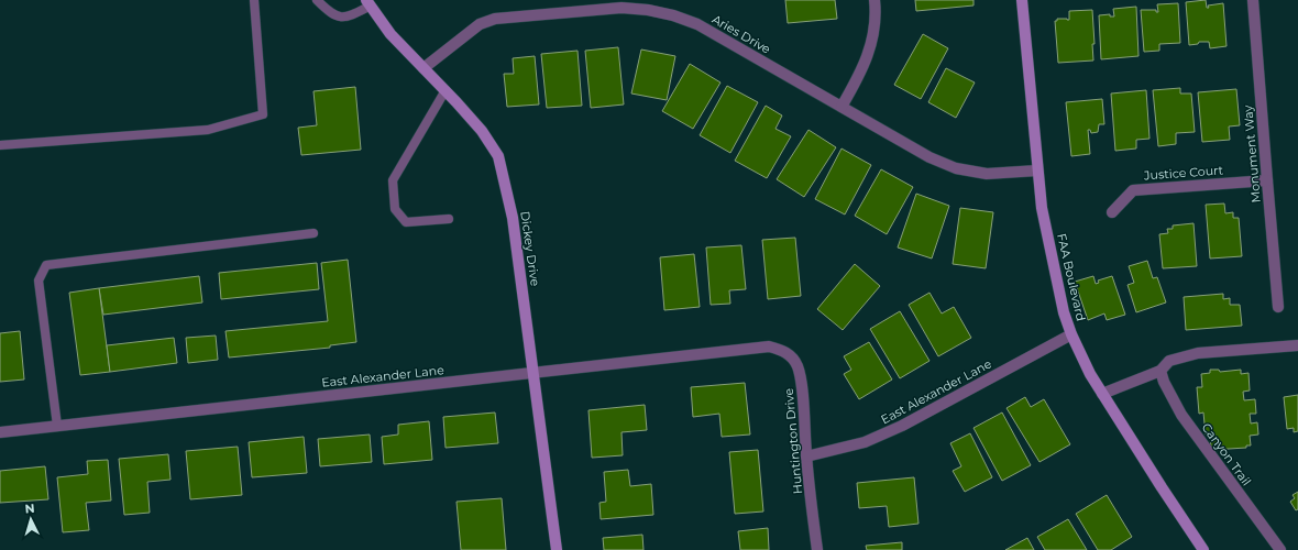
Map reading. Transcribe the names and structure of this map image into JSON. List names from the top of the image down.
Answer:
{
  "streets": {
    "street": [
      "Aries Drive",
      "Monument Way",
      "Justice Court",
      "Dickey Drive",
      "FAA Boulevard",
      "East Alexander Lane",
      "Huntington Drive",
      "Canyon Trail"
    ]
  },
  "crossings": [
    ["Aries Drive", "Dickey Drive"],
    ["Aries Drive", "FAA Boulevard"],
    ["Monument Way", "Justice Court"],
    ["Dickey Drive", "East Alexander Lane"],
    ["FAA Boulevard", "East Alexander Lane"],
    ["East Alexander Lane", "Huntington Drive"]
  ],
  "north": "top"
}
